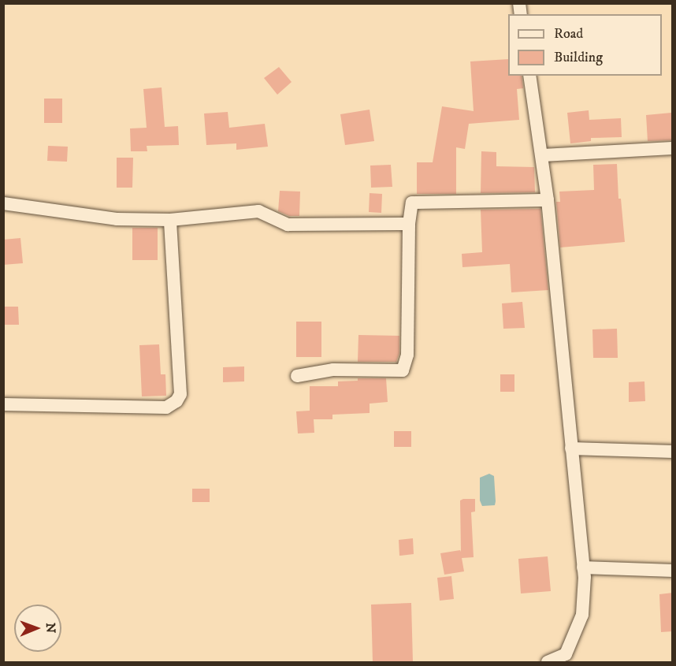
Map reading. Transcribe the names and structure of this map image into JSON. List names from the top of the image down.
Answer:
{
  "legend": ["Road", "Building"],
  "north": "right"
}
